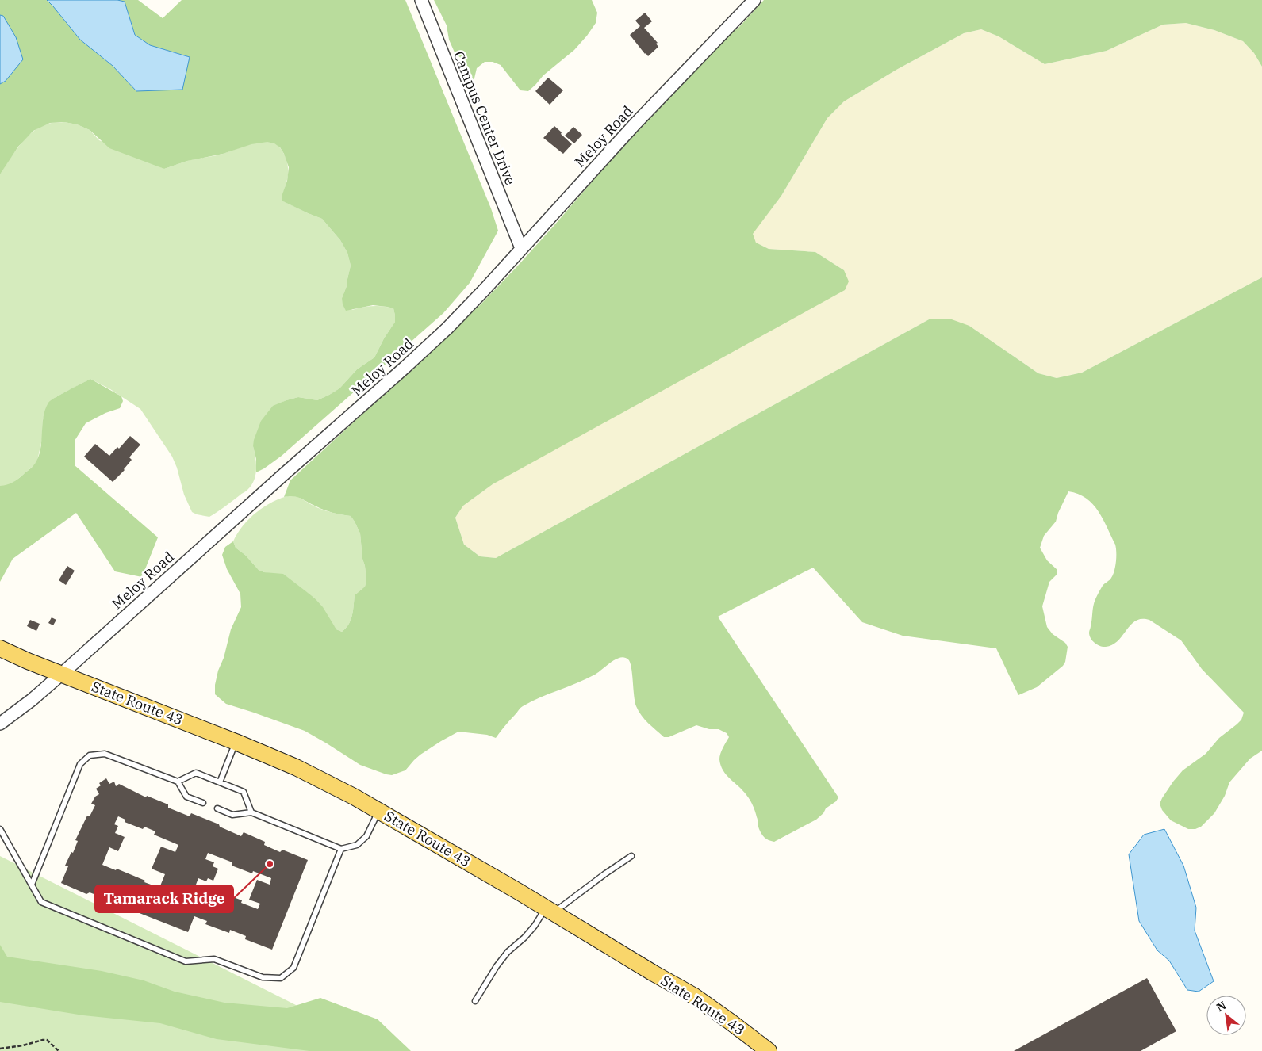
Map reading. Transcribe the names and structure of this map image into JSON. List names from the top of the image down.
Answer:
{
  "streets": {
    "main road": ["State Route 43"],
    "street": ["Campus Center Drive", "Meloy Road"]
  },
  "crossings": [
    ["Campus Center Drive", "Meloy Road"],
    ["Meloy Road", "State Route 43"]
  ],
  "places": ["Tamarack Ridge"],
  "north": "top left"
}
